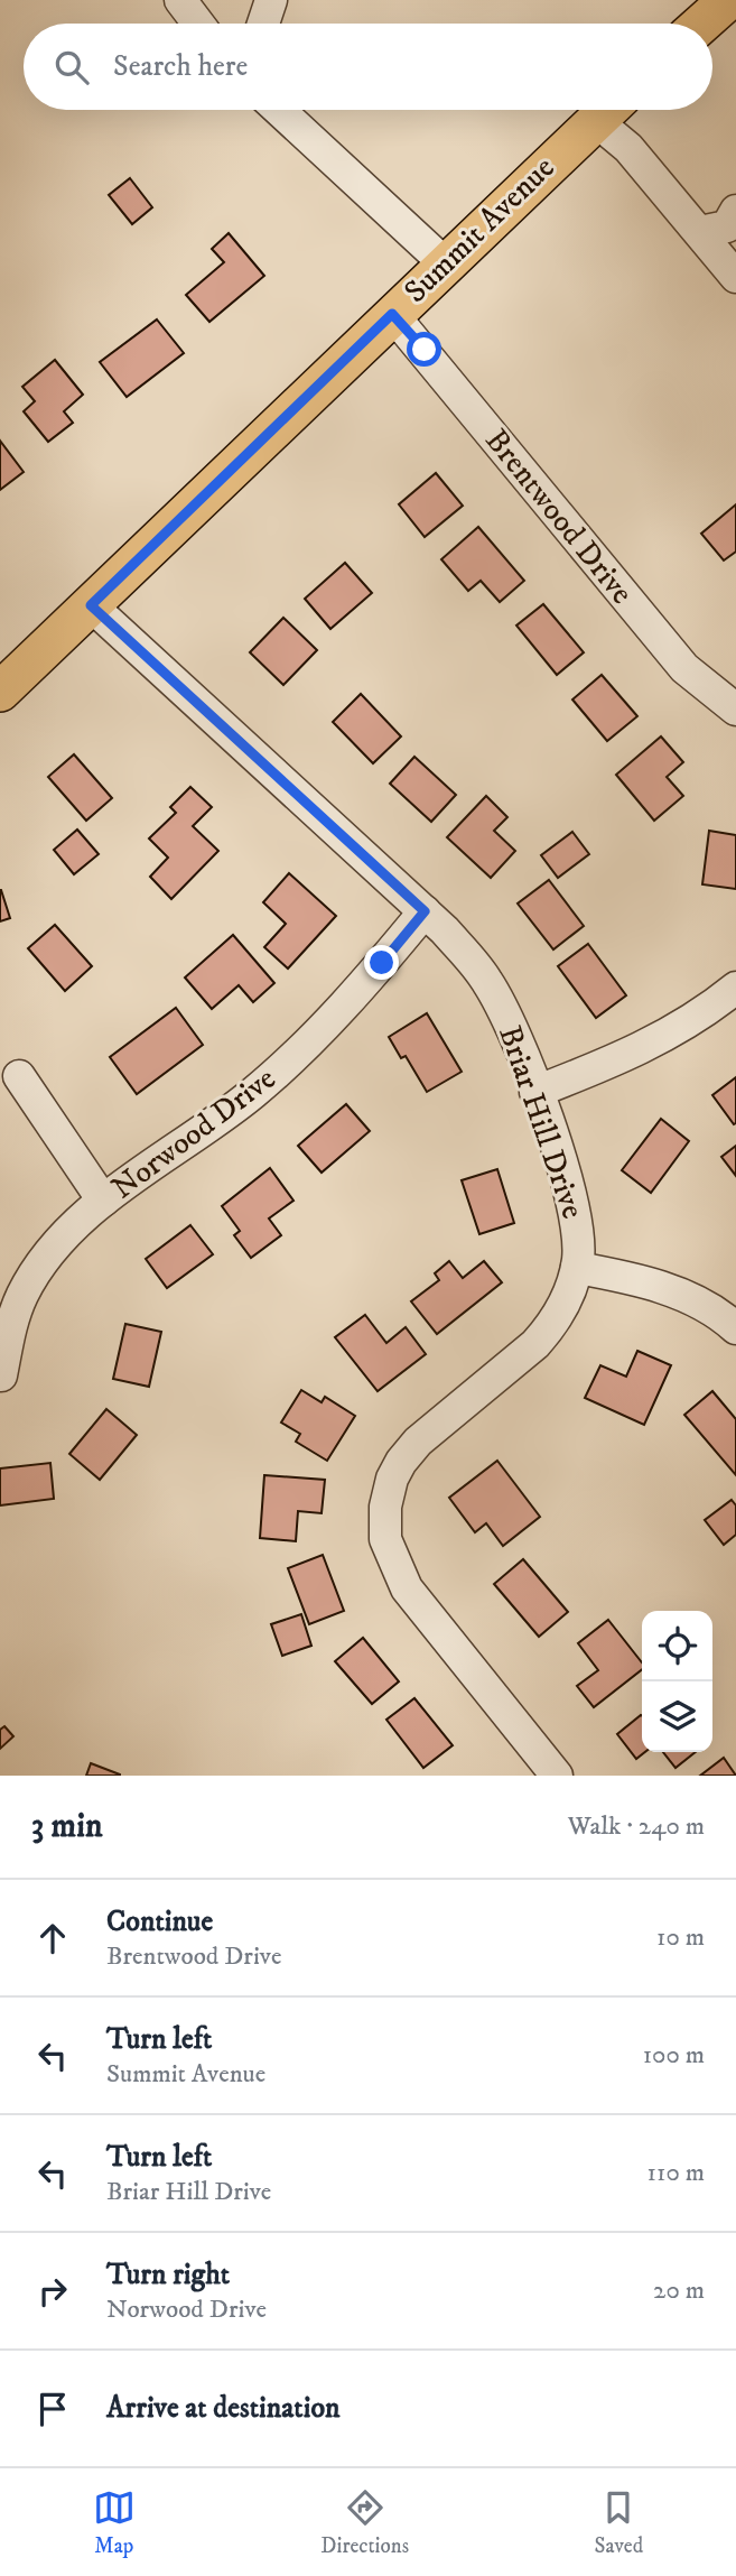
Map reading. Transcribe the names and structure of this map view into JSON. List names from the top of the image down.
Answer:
{
  "streets": {
    "main road": ["Summit Avenue"],
    "street": ["Brentwood Drive", "Briar Hill Drive", "Norwood Drive"]
  },
  "crossings": [
    ["Summit Avenue", "Brentwood Drive"],
    ["Summit Avenue", "Briar Hill Drive"],
    ["Briar Hill Drive", "Norwood Drive"]
  ],
  "page": {
    "search": "Search here",
    "heading": ["3 min", "Walk · 240 m"],
    "list": [
      ["Continue", "Brentwood Drive", "10 m"],
      ["Turn left", "Summit Avenue", "100 m"],
      ["Turn left", "Briar Hill Drive", "110 m"],
      ["Turn right", "Norwood Drive", "20 m"],
      "Arrive at destination"
    ],
    "nav": ["Map", "Directions", "Saved"]
  }
}
